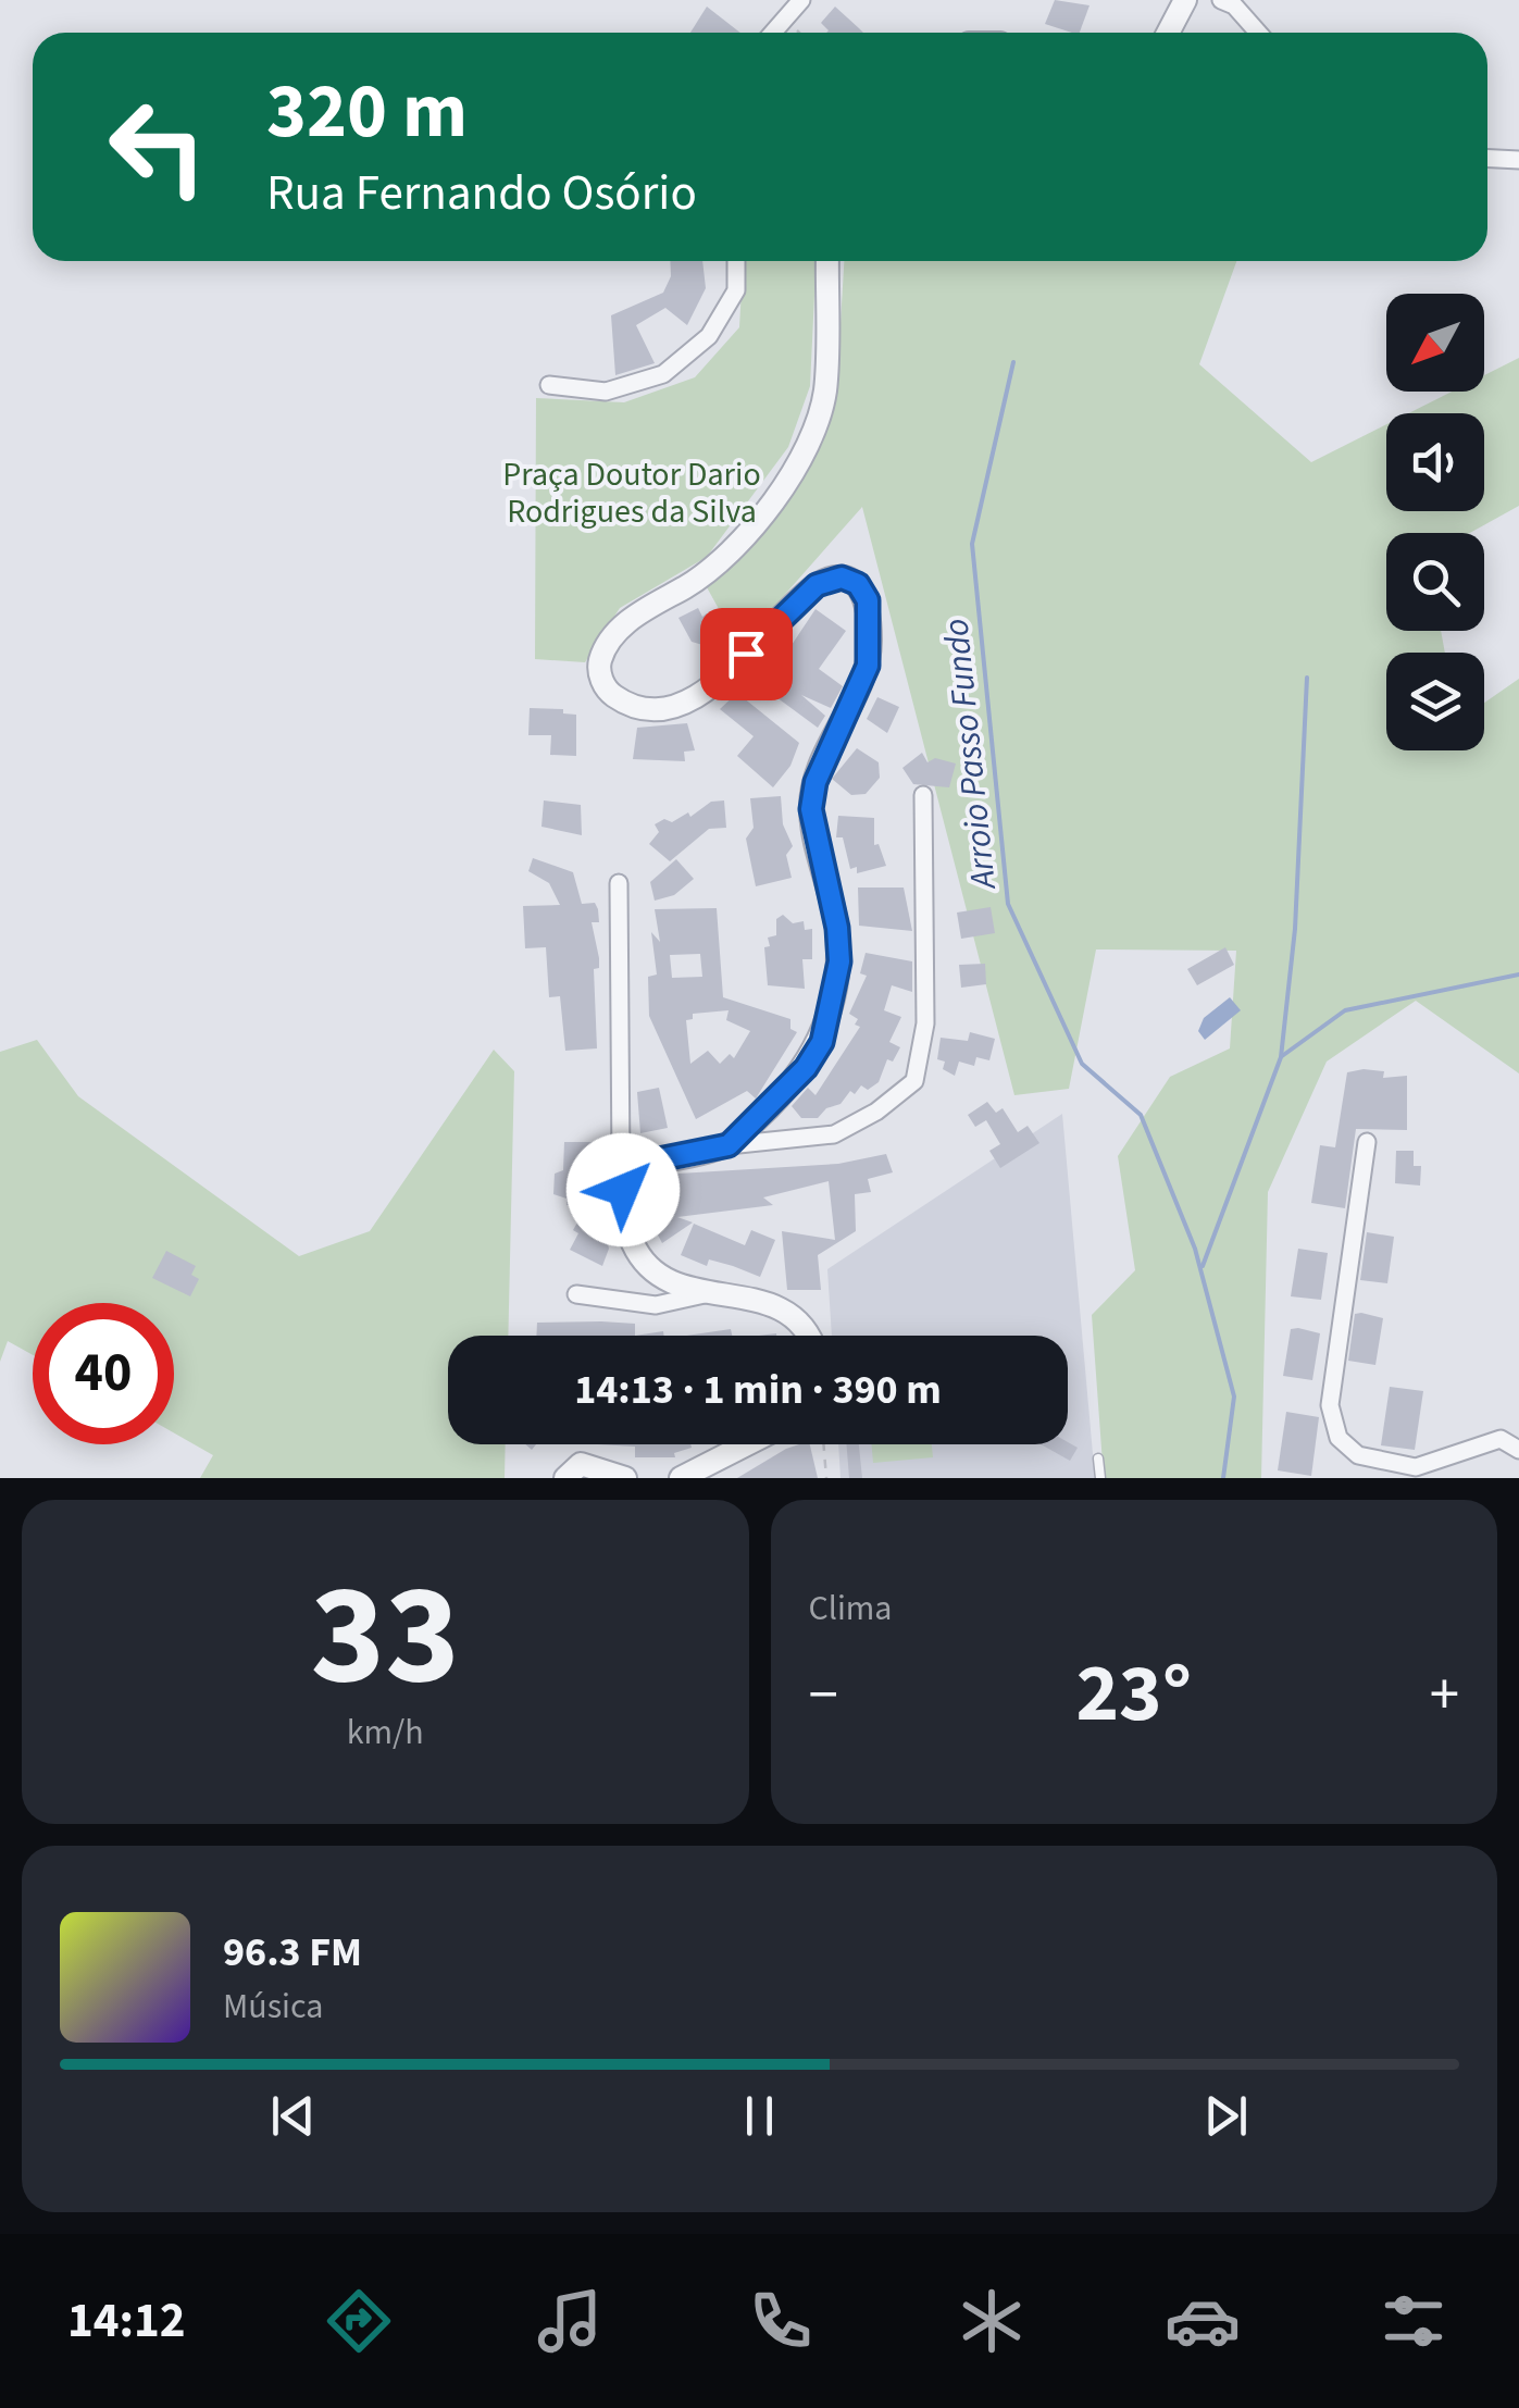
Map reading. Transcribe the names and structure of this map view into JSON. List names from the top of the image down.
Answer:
{
  "water": ["Arroio Passo Fundo"],
  "parks": ["Praça Doutor Dario Rodrigues da Silva"],
  "north": "bottom left",
  "page": {
    "turn": ["320 m", "Rua Fernando Osório"],
    "limit": "40",
    "trip": "14:13 · 1 min · 390 m",
    "tile": [
      ["33", "km/h"],
      "Clima"
    ],
    "heat": ["−", "23°", "+"],
    "song": ["96.3 FM", "Música"],
    "tabs": "14:12"
  }
}
